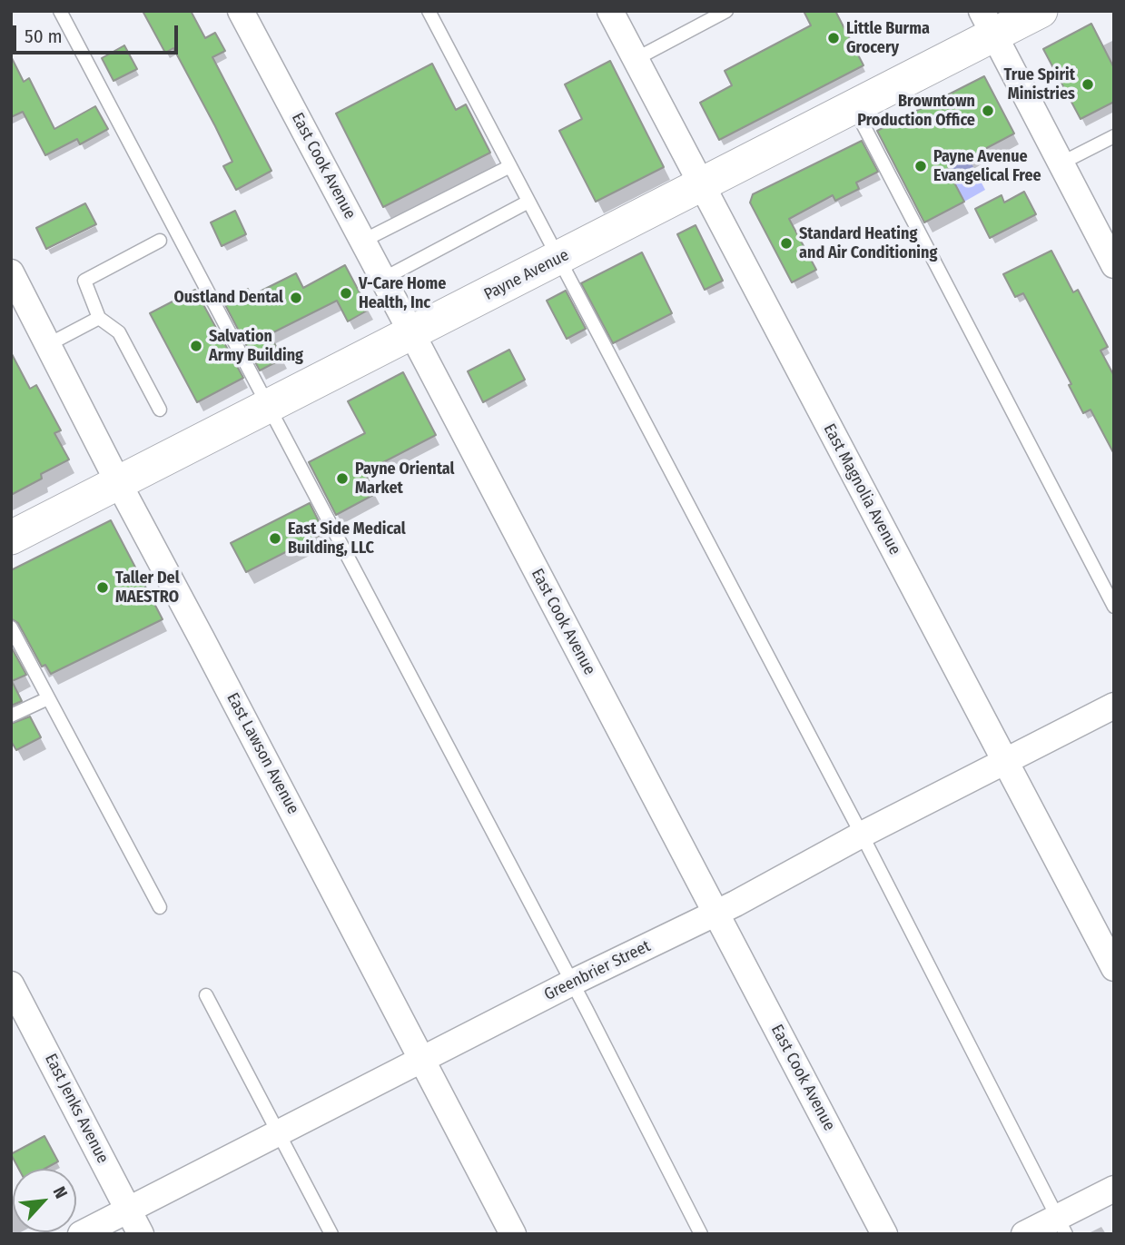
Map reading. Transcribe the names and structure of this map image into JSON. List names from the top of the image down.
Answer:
{
  "streets": {
    "street": [
      "East Cook Avenue",
      "Payne Avenue",
      "East Magnolia Avenue",
      "East Lawson Avenue",
      "Greenbrier Street",
      "East Jenks Avenue"
    ]
  },
  "crossings": [
    ["East Cook Avenue", "Payne Avenue"],
    ["East Cook Avenue", "Greenbrier Street"],
    ["Payne Avenue", "East Magnolia Avenue"],
    ["Payne Avenue", "East Lawson Avenue"],
    ["East Magnolia Avenue", "Greenbrier Street"],
    ["East Lawson Avenue", "Greenbrier Street"],
    ["Greenbrier Street", "East Jenks Avenue"]
  ],
  "places": [
    "Little Burma Grocery",
    "True Spirit Ministries",
    "Browntown Production Office",
    "Payne Avenue Evangelical Free",
    "Standard Heating and Air Conditioning",
    "V-Care Home Health, Inc",
    "Oustland Dental",
    "Salvation Army Building",
    "Payne Oriental Market",
    "East Side Medical Building, LLC",
    "Taller Del MAESTRO"
  ],
  "scale_bar": "50 m",
  "north": "top right"
}
